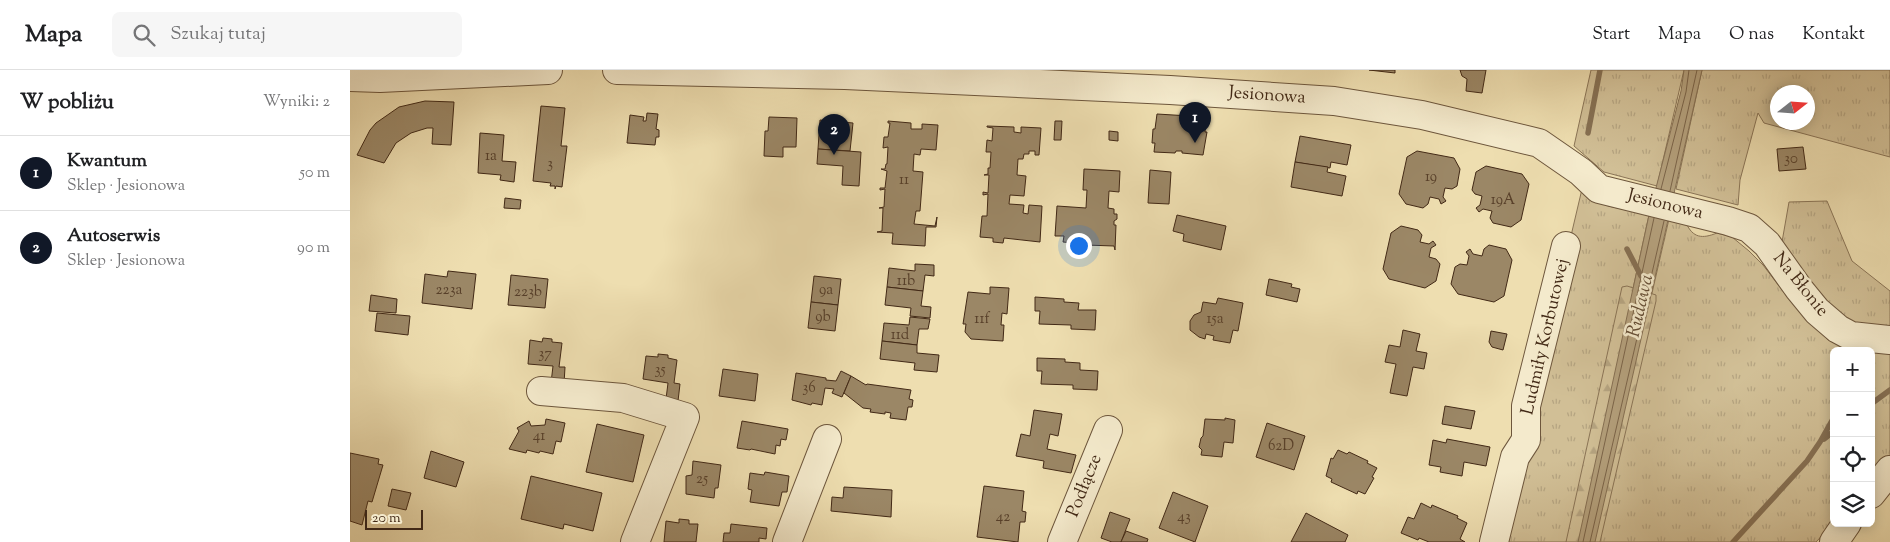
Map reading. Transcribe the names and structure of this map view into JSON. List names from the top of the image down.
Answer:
{
  "streets": {
    "street": [
      "Jesionowa",
      "Na Błonie",
      "Ludmiły Korbutowej",
      "Podłącze"
    ]
  },
  "crossings": [
    ["Jesionowa", "Na Błonie"]
  ],
  "water": ["Rudawa"],
  "house_numbers": [
    "1a",
    "30",
    "3",
    "19",
    "11",
    "19A",
    "11b",
    "223a",
    "9a",
    "223b",
    "9b",
    "11f",
    "15a",
    "11d",
    "37",
    "35",
    "36",
    "41",
    "62D",
    "25",
    "42",
    "43"
  ],
  "scale_bar": "20 m",
  "north": "right",
  "page": {
    "header": "Mapa",
    "search": "Szukaj tutaj",
    "nav": [
      "Start",
      "Mapa",
      "O nas",
      "Kontakt"
    ],
    "heading": ["W pobliżu", "Wyniki: 2"],
    "pins": ["1", "2"],
    "list": [
      {
        "mark": "1",
        "name": "Kwantum",
        "note": "Sklep · Jesionowa",
        "value": "50 m"
      },
      {
        "mark": "2",
        "name": "Autoserwis",
        "note": "Sklep · Jesionowa",
        "value": "90 m"
      }
    ],
    "map_buttons": ["+", "−"],
    "scale": "20 m"
  }
}
